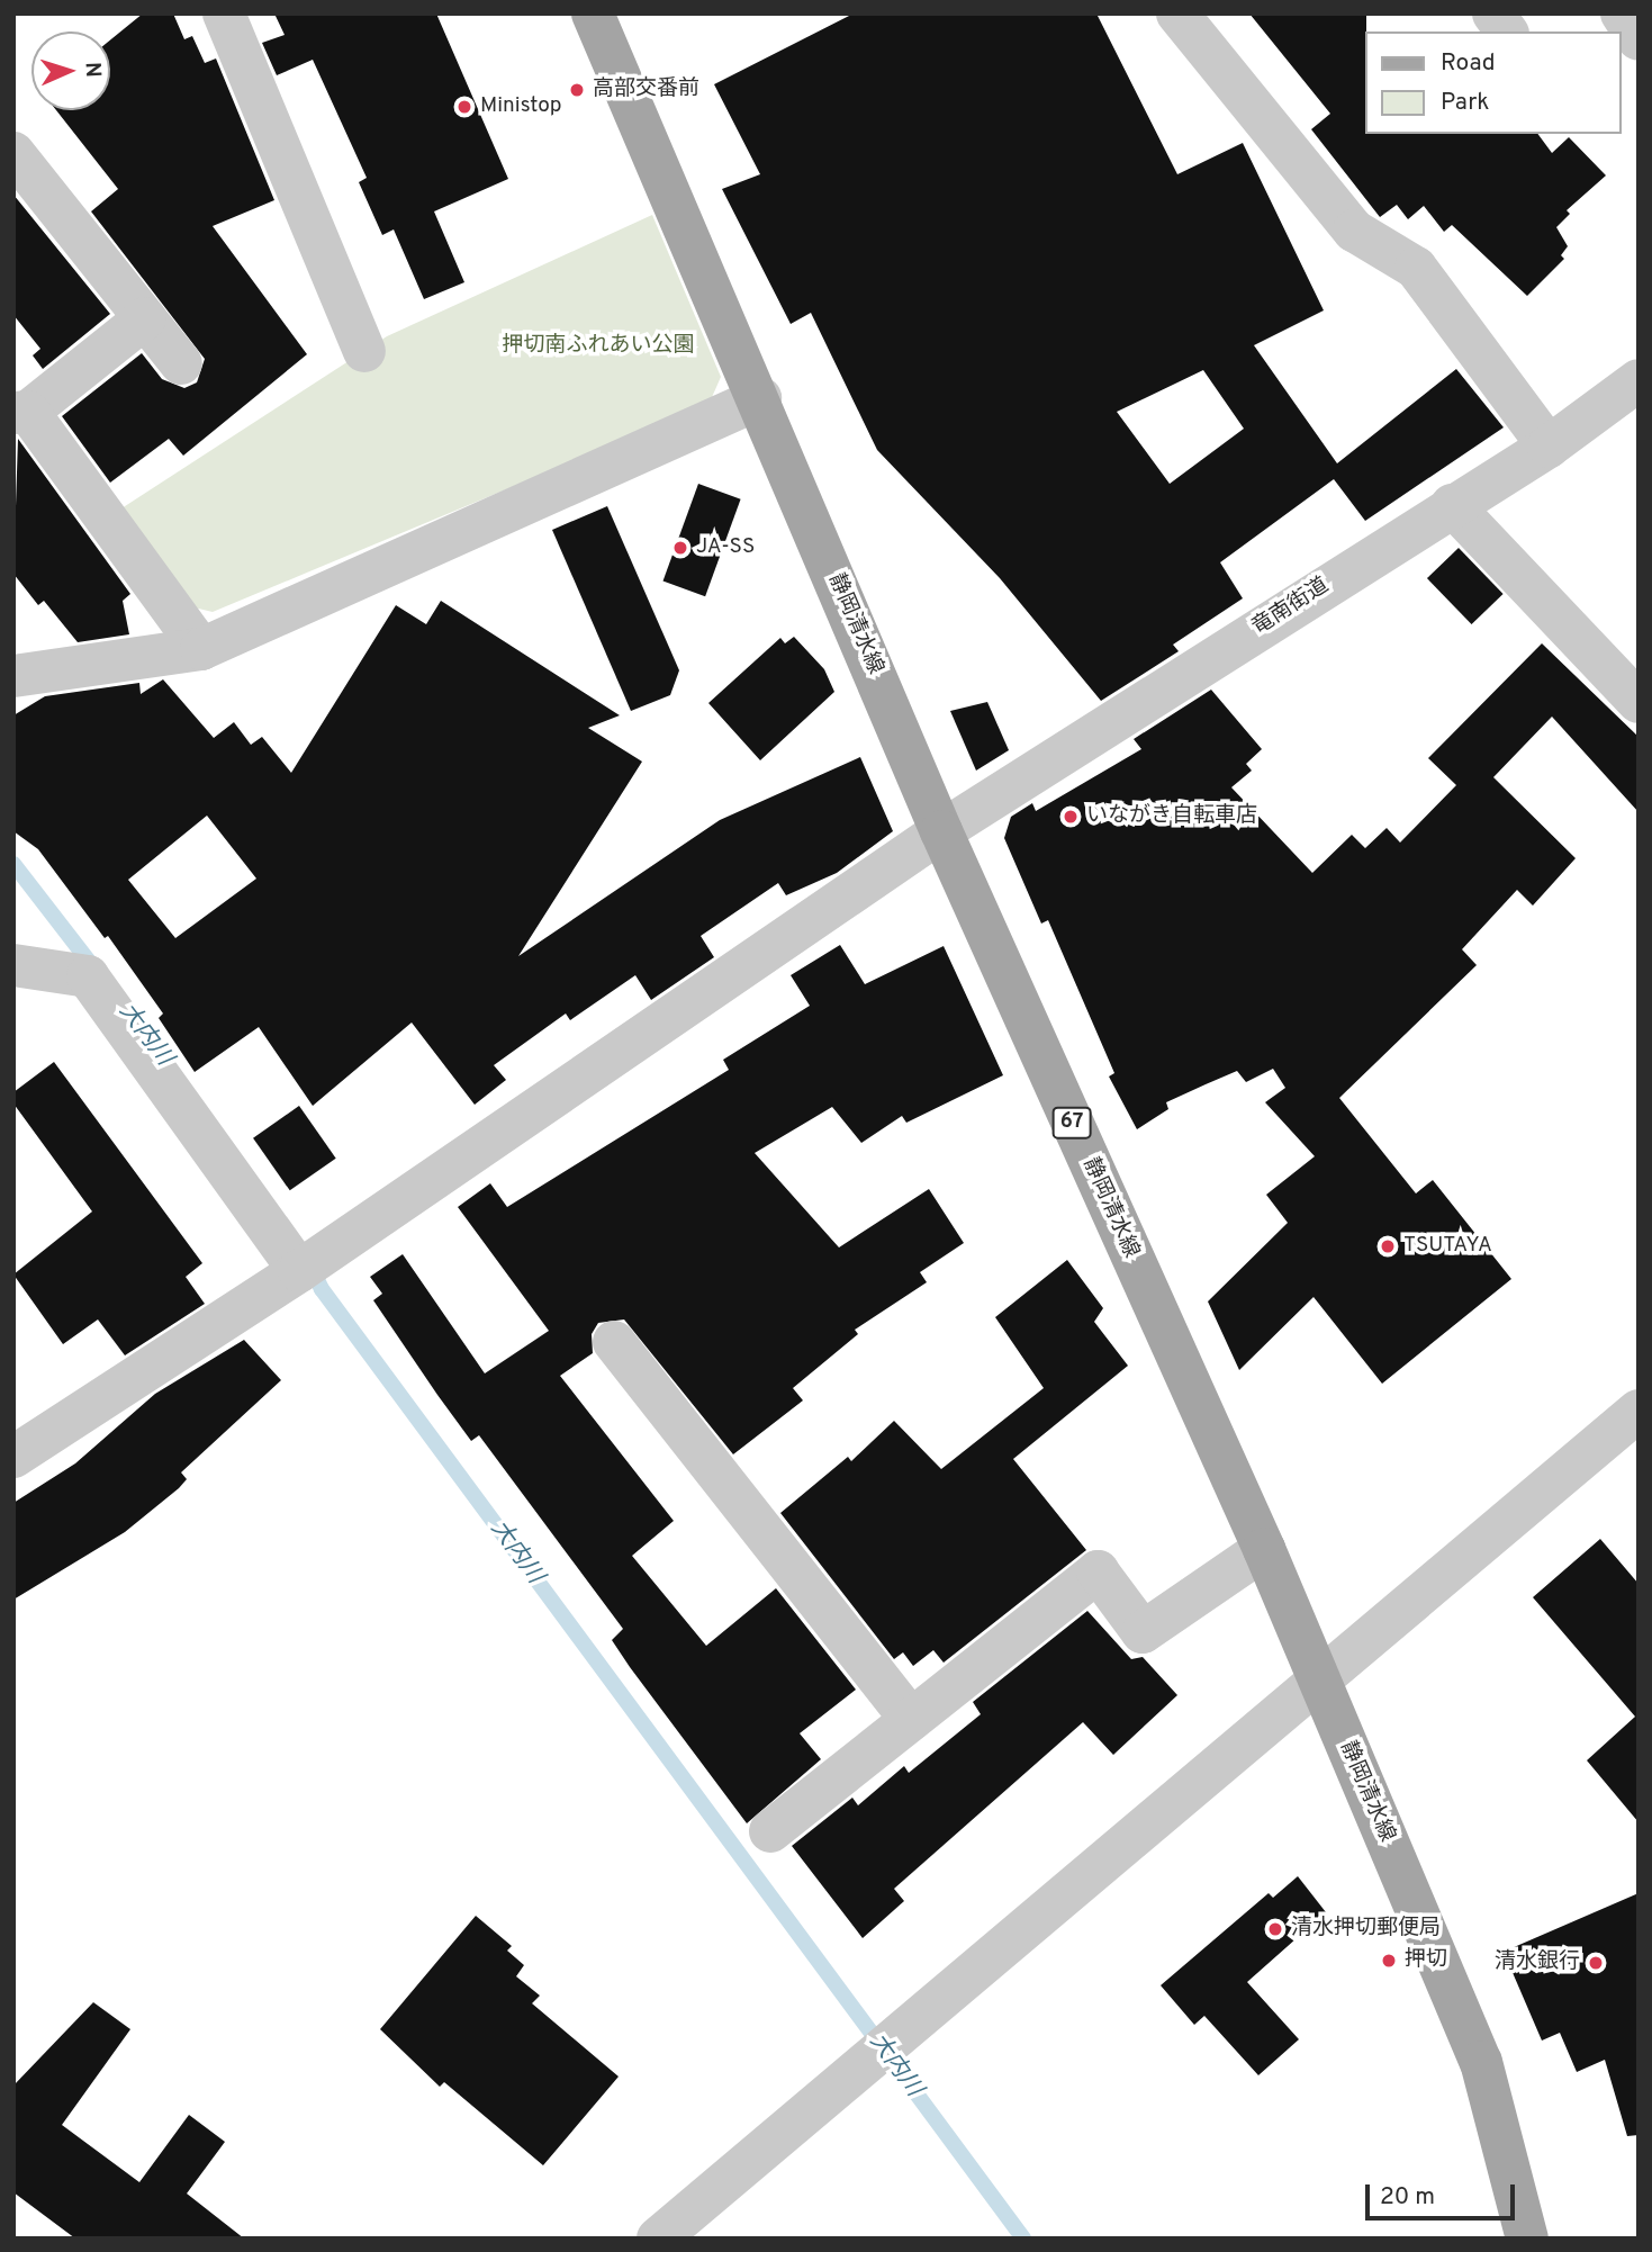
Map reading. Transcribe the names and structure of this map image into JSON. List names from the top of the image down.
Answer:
{
  "streets": {
    "main road": ["静岡清水線", "67"],
    "street": ["竜南街道"]
  },
  "crossings": [
    ["竜南街道", "静岡清水線"]
  ],
  "water": ["大内川"],
  "parks": ["押切南ふれあい公園"],
  "places": [
    "高部交番前",
    "Ministop",
    "JA-SS",
    "いながき自転車店",
    "TSUTAYA",
    "清水押切郵便局",
    "押切",
    "清水銀行"
  ],
  "legend": ["Road", "Park"],
  "scale_bar": "20 m",
  "north": "right"
}
